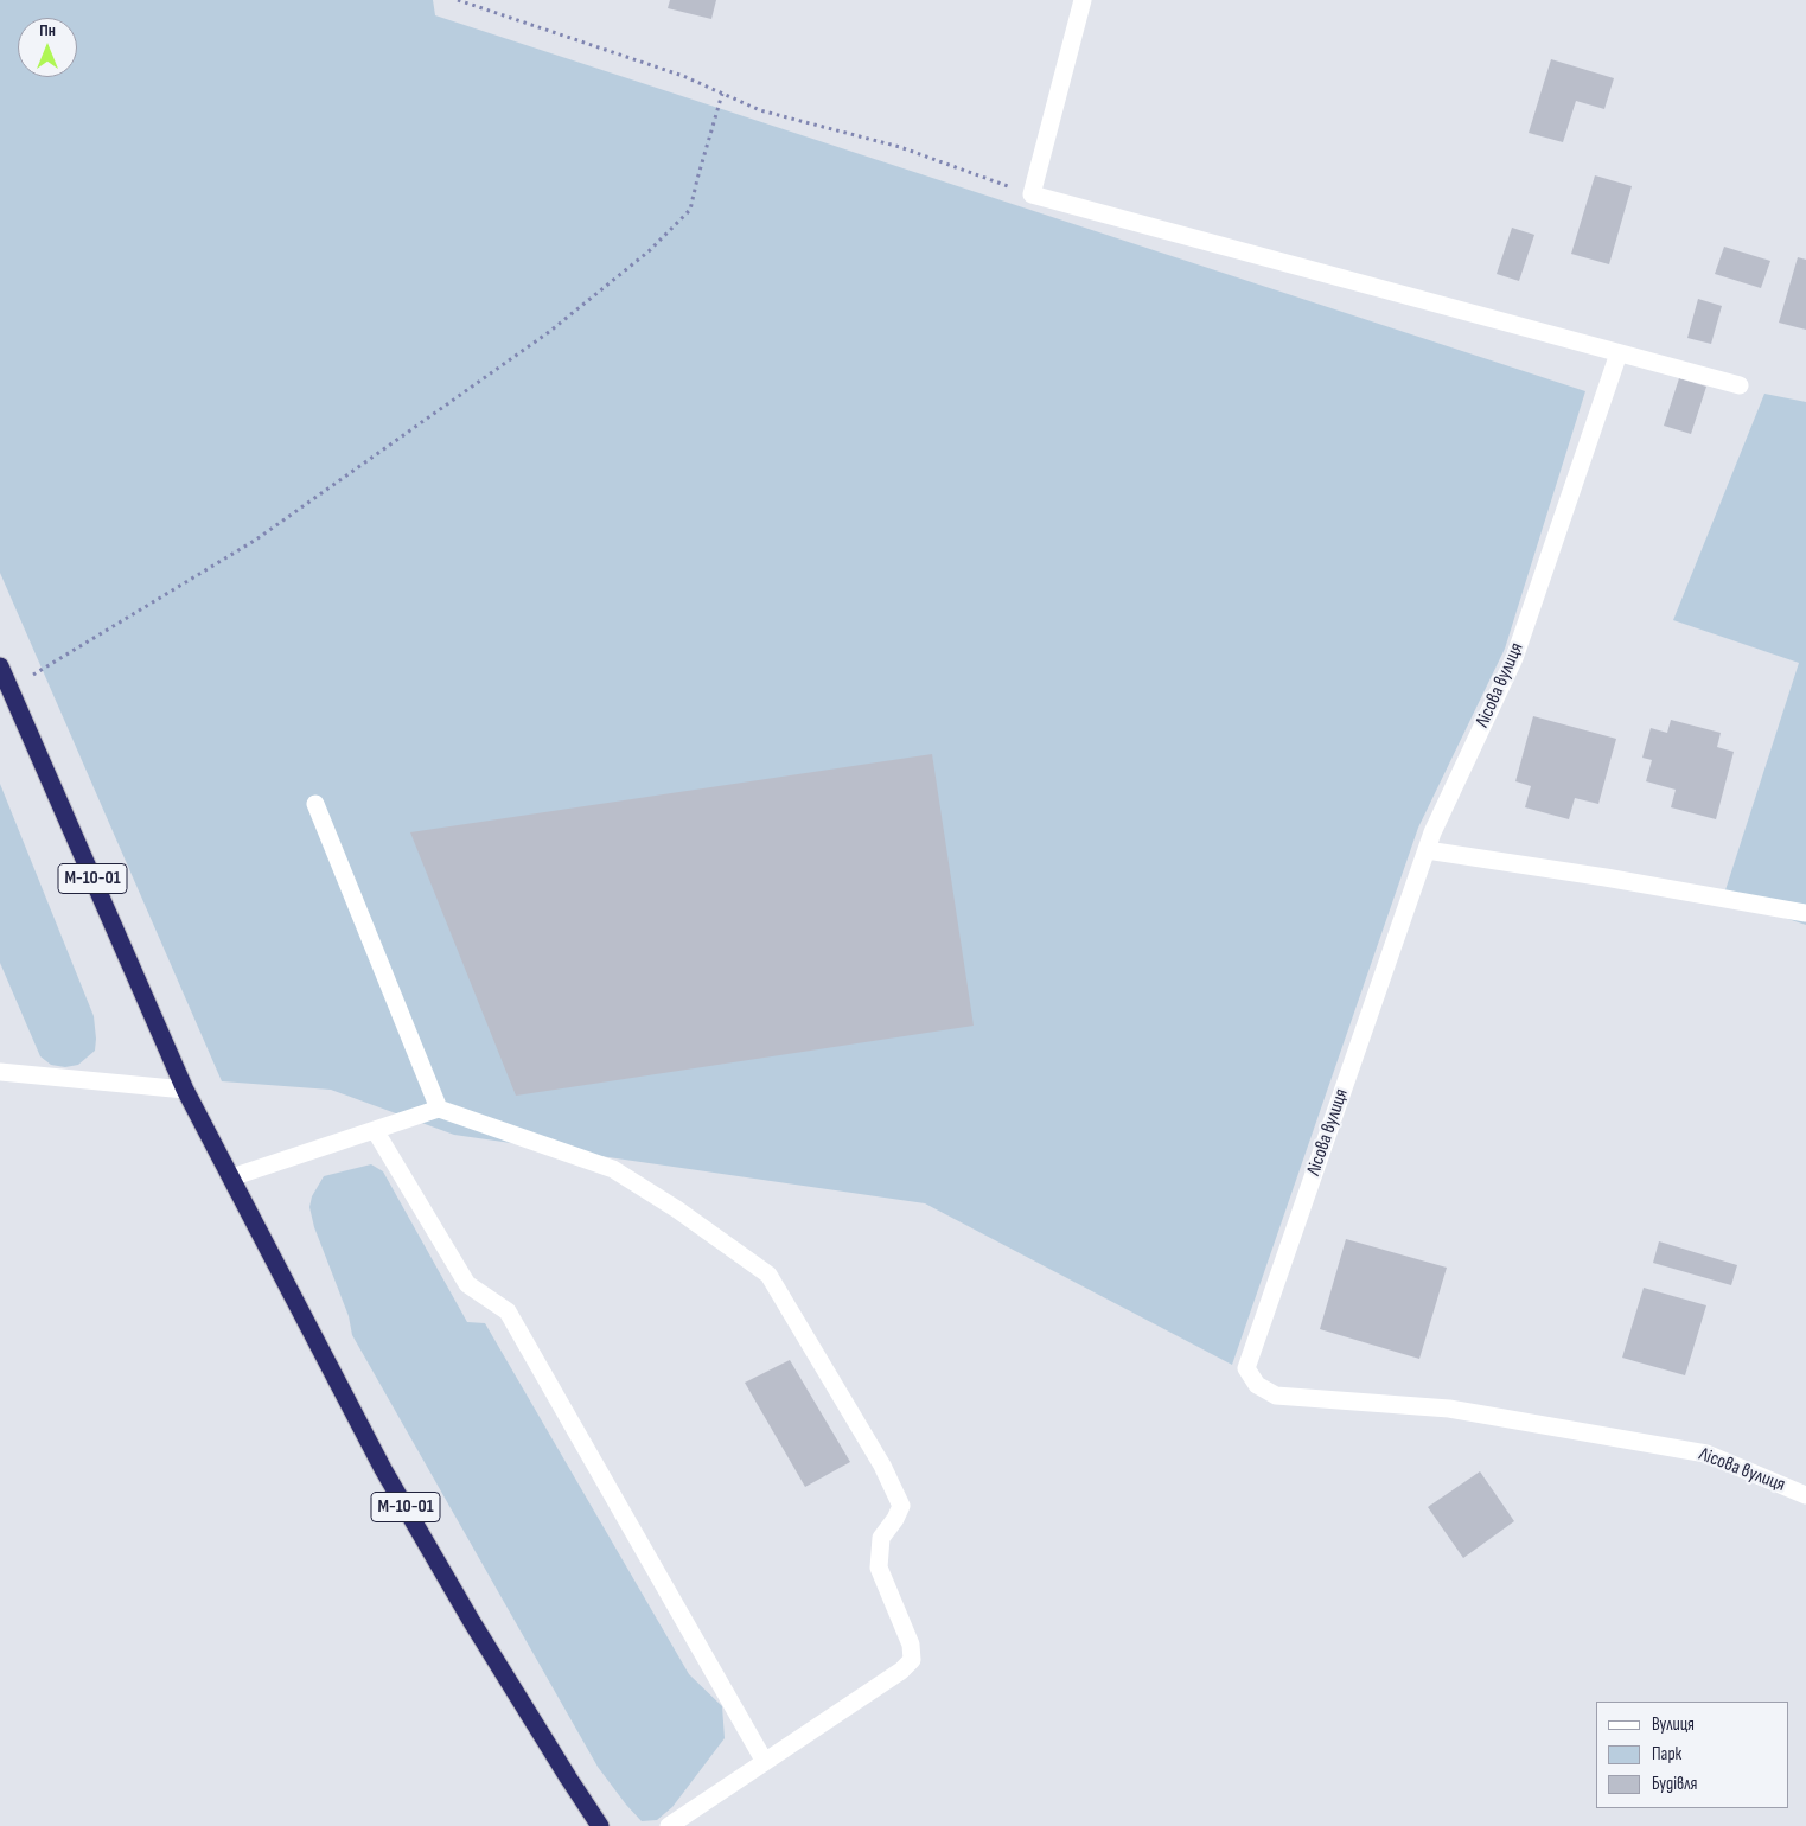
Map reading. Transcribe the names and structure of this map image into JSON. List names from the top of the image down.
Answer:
{
  "streets": {
    "highway": ["М-10-01"],
    "street": ["Лісова вулиця"]
  },
  "legend": ["Вулиця", "Парк", "Будівля"],
  "north": "top"
}
